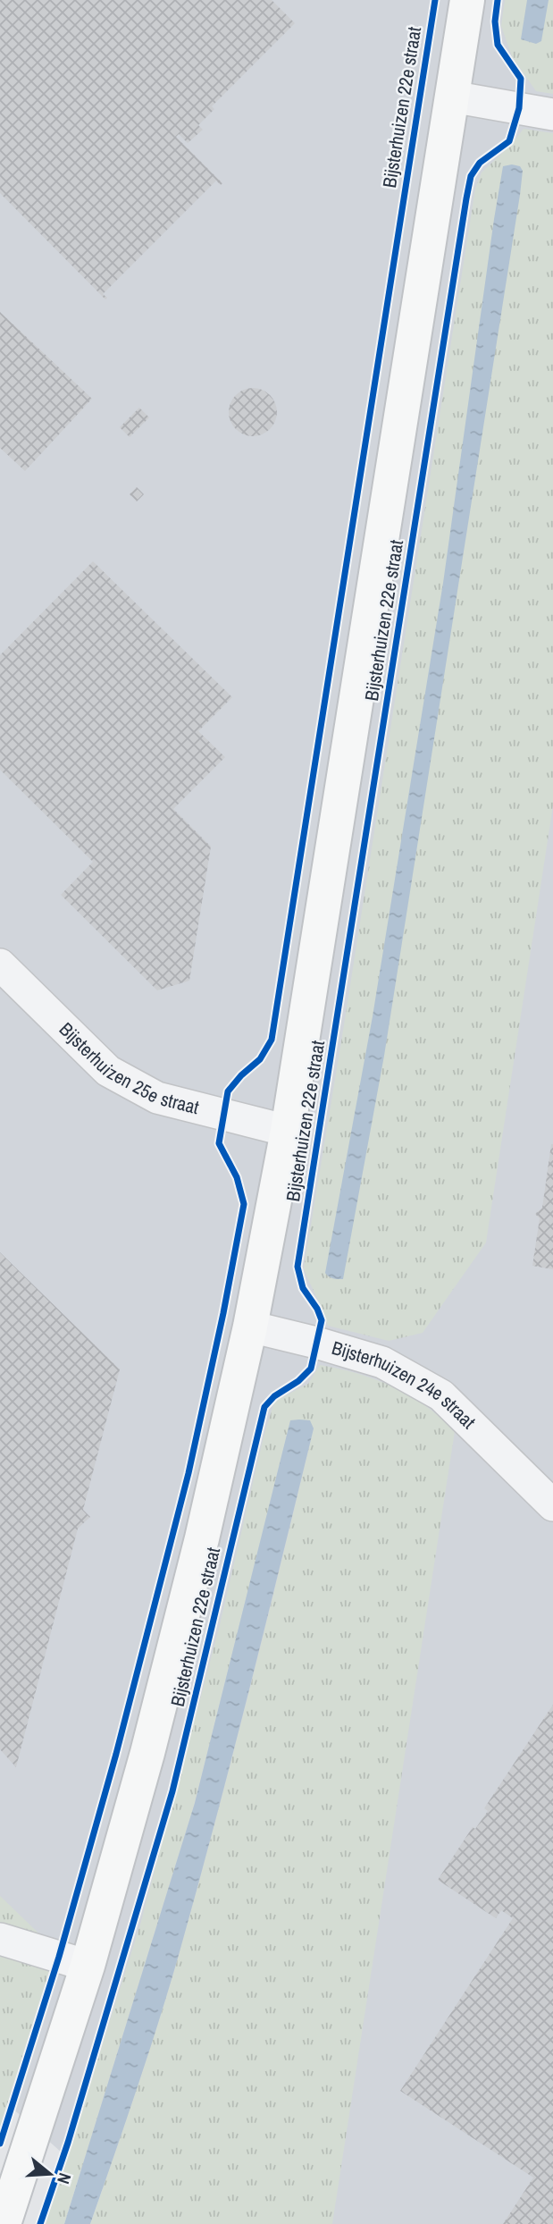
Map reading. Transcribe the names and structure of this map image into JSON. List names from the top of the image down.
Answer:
{
  "streets": {
    "main road": ["Bijsterhuizen 22e straat"],
    "street": ["Bijsterhuizen 25e straat", "Bijsterhuizen 24e straat"]
  },
  "crossings": [
    ["Bijsterhuizen 22e straat", "Bijsterhuizen 25e straat"],
    ["Bijsterhuizen 22e straat", "Bijsterhuizen 24e straat"]
  ],
  "north": "right"
}
